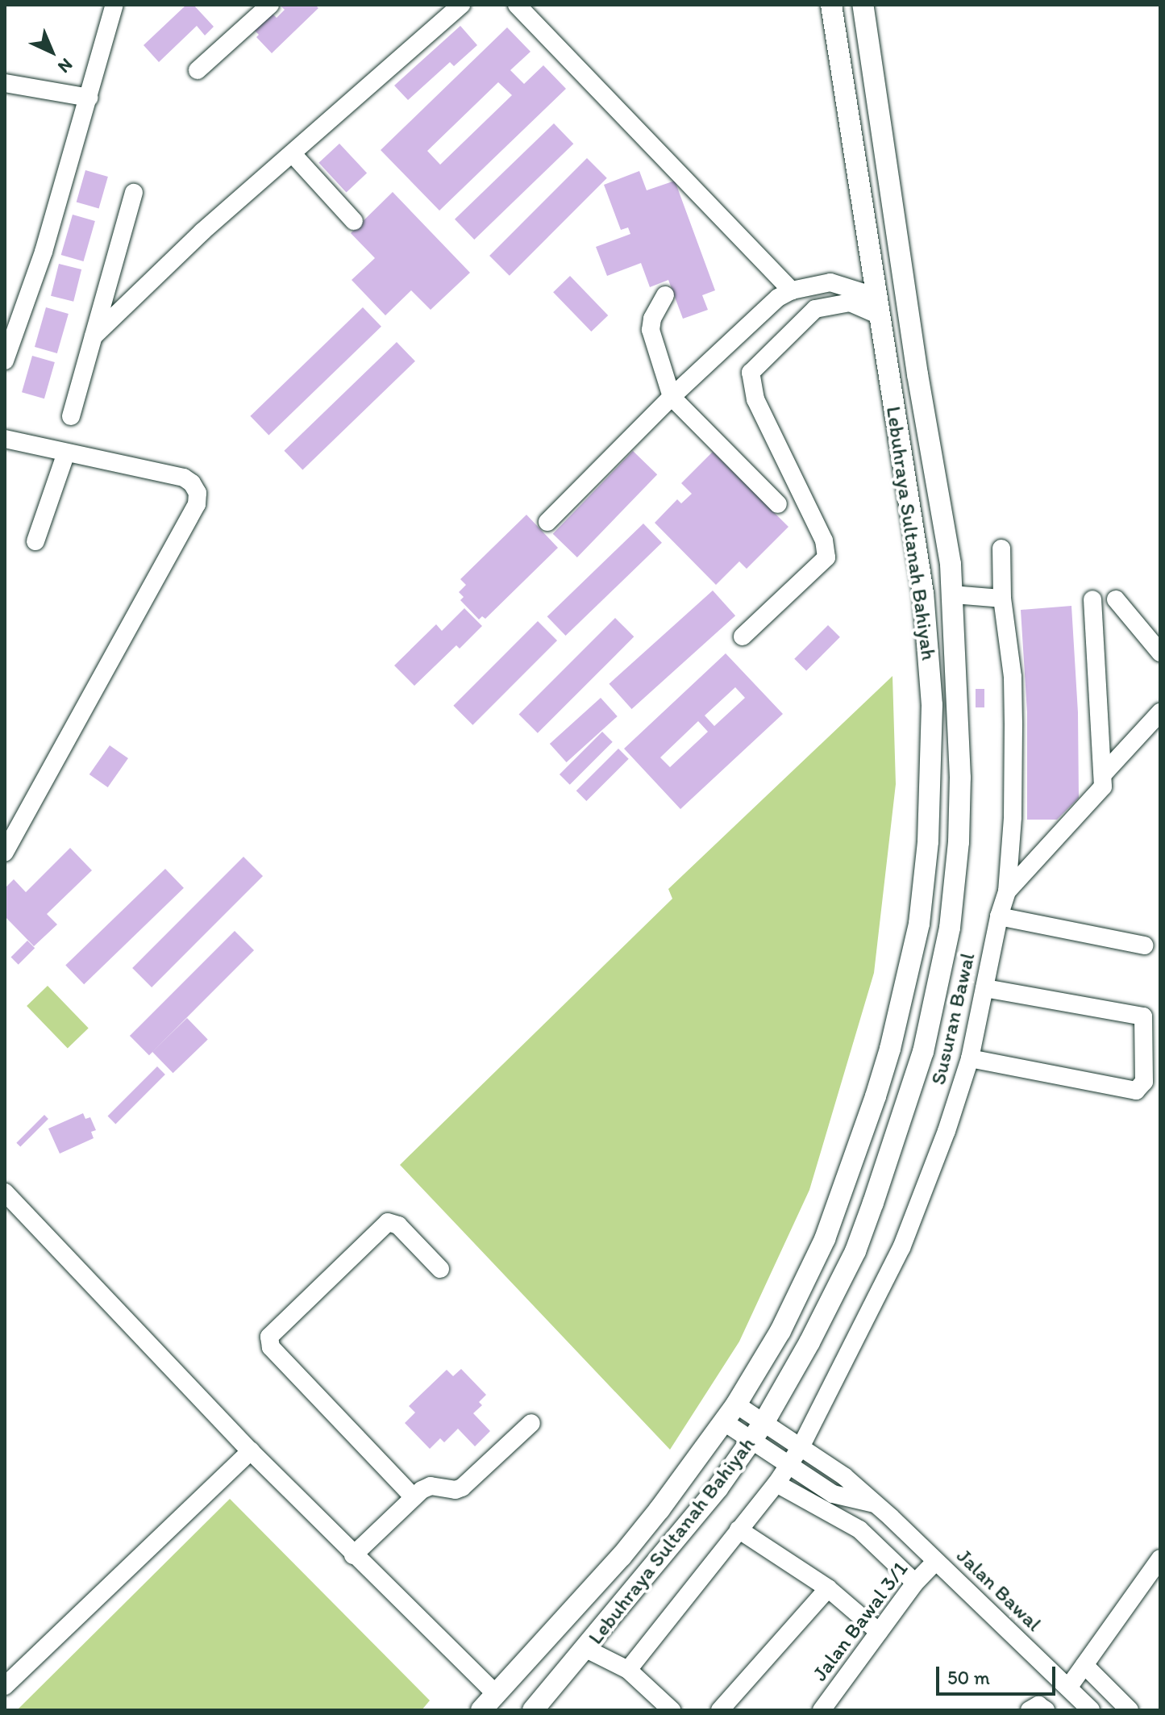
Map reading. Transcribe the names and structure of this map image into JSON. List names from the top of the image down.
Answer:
{
  "streets": {
    "main road": ["Lebuhraya Sultanah Bahiyah"],
    "street": ["Susuran Bawal", "Jalan Bawal", "Jalan Bawal 3/1"]
  },
  "crossings": [
    ["Lebuhraya Sultanah Bahiyah", "Jalan Bawal"],
    ["Susuran Bawal", "Jalan Bawal"],
    ["Jalan Bawal", "Jalan Bawal 3/1"]
  ],
  "scale_bar": "50 m",
  "north": "bottom right"
}
